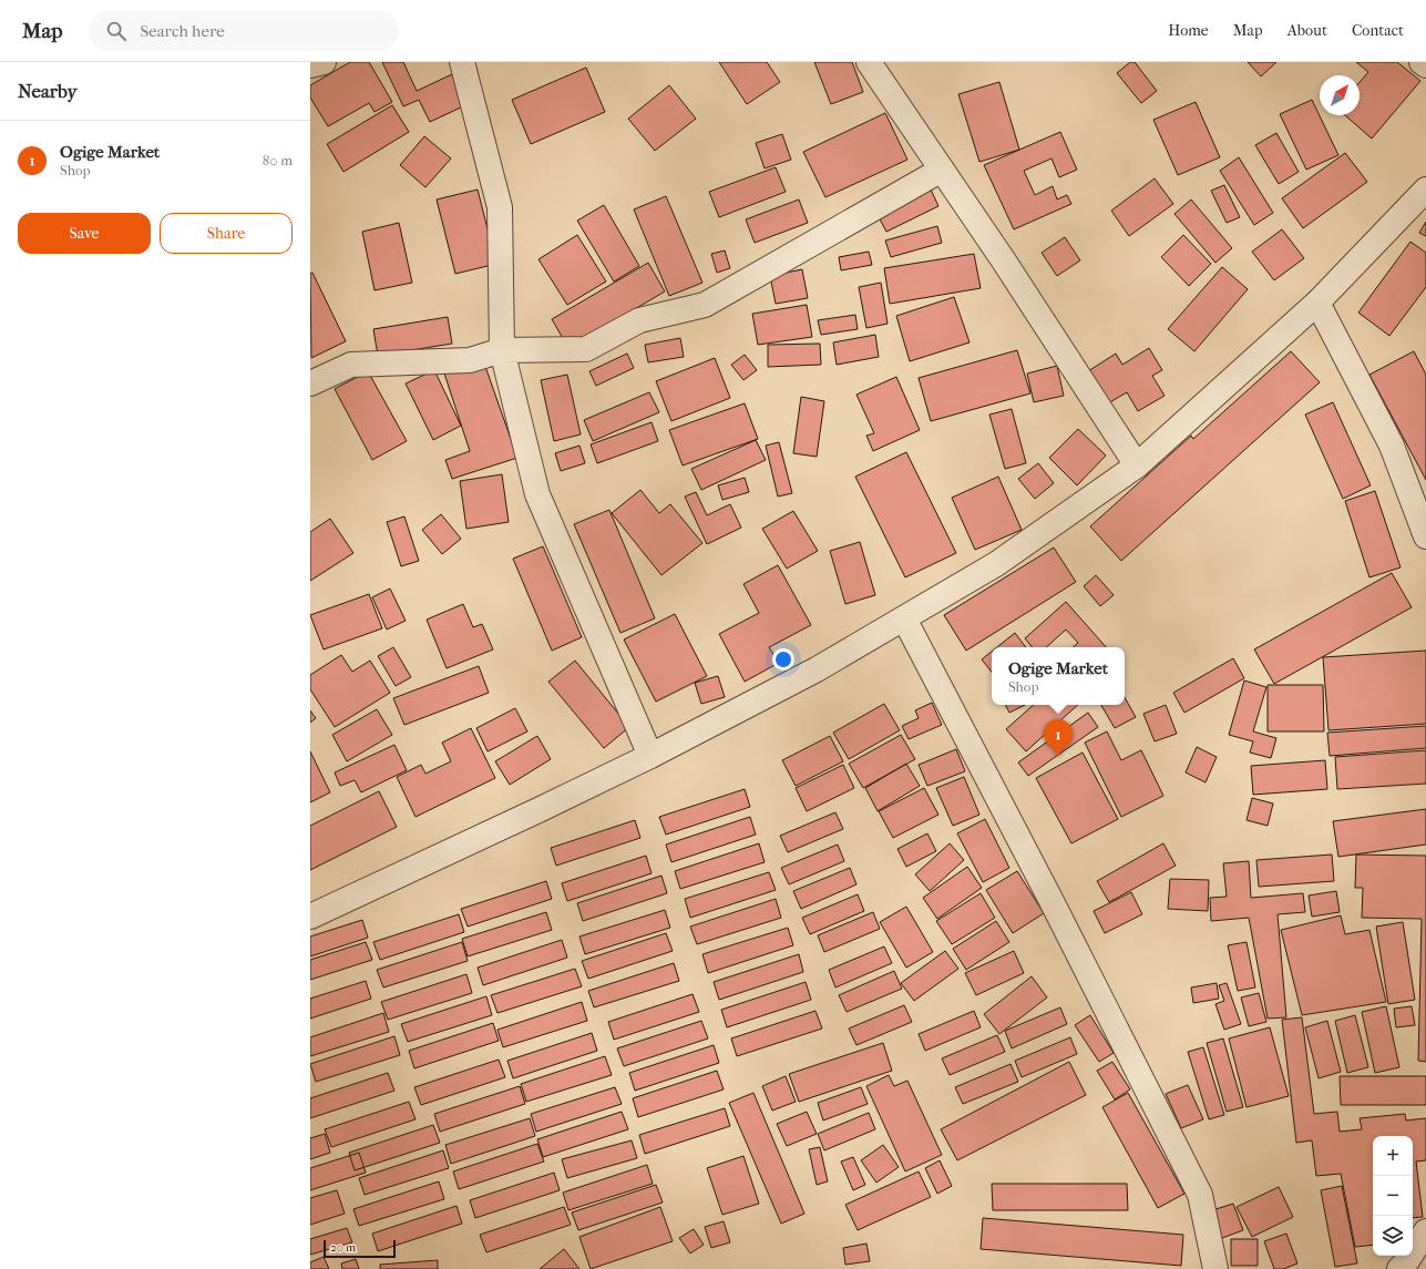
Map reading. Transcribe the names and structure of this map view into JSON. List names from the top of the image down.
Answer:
{
  "scale_bar": "20 m",
  "north": "top right",
  "page": {
    "header": "Map",
    "search": "Search here",
    "nav": [
      "Home",
      "Map",
      "About",
      "Contact"
    ],
    "heading": "Nearby",
    "list": [
      {
        "mark": "1",
        "name": "Ogige Market",
        "note": "Shop",
        "value": "80 m"
      }
    ],
    "buttons": ["Save", "Share"],
    "popup": ["Ogige Market", "Shop"],
    "pins": "1",
    "map_buttons": ["+", "−"],
    "scale": "20 m"
  }
}
